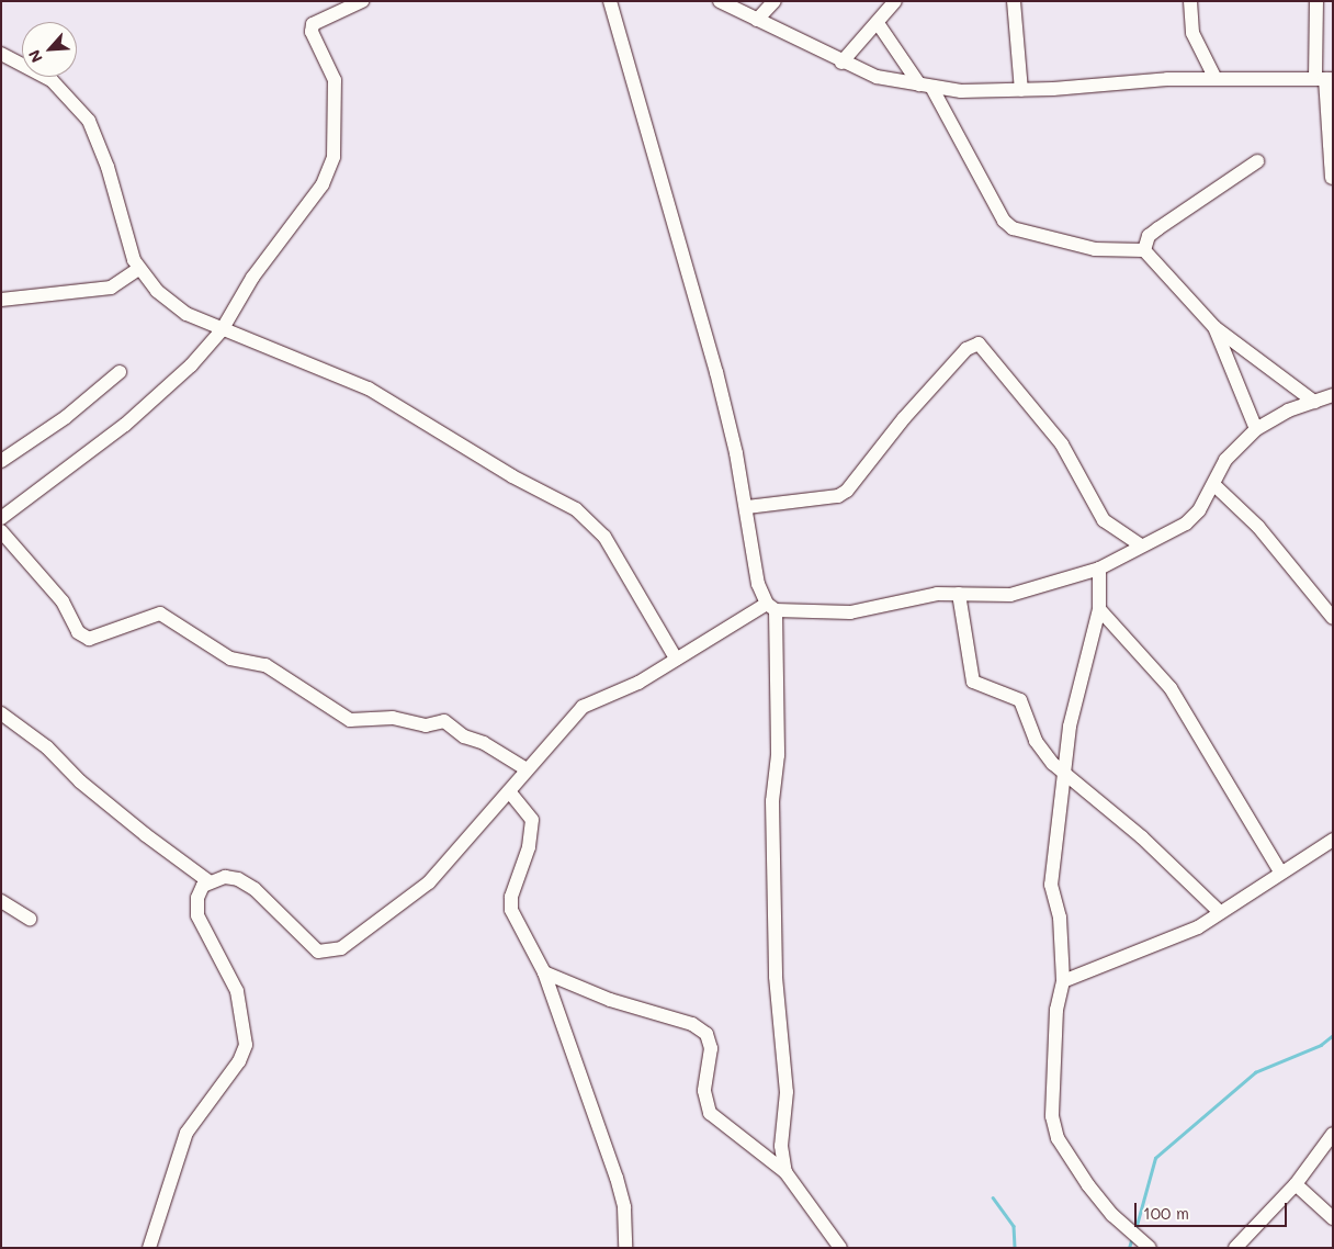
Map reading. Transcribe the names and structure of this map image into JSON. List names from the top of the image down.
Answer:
{
  "scale_bar": "100 m",
  "north": "bottom left"
}
